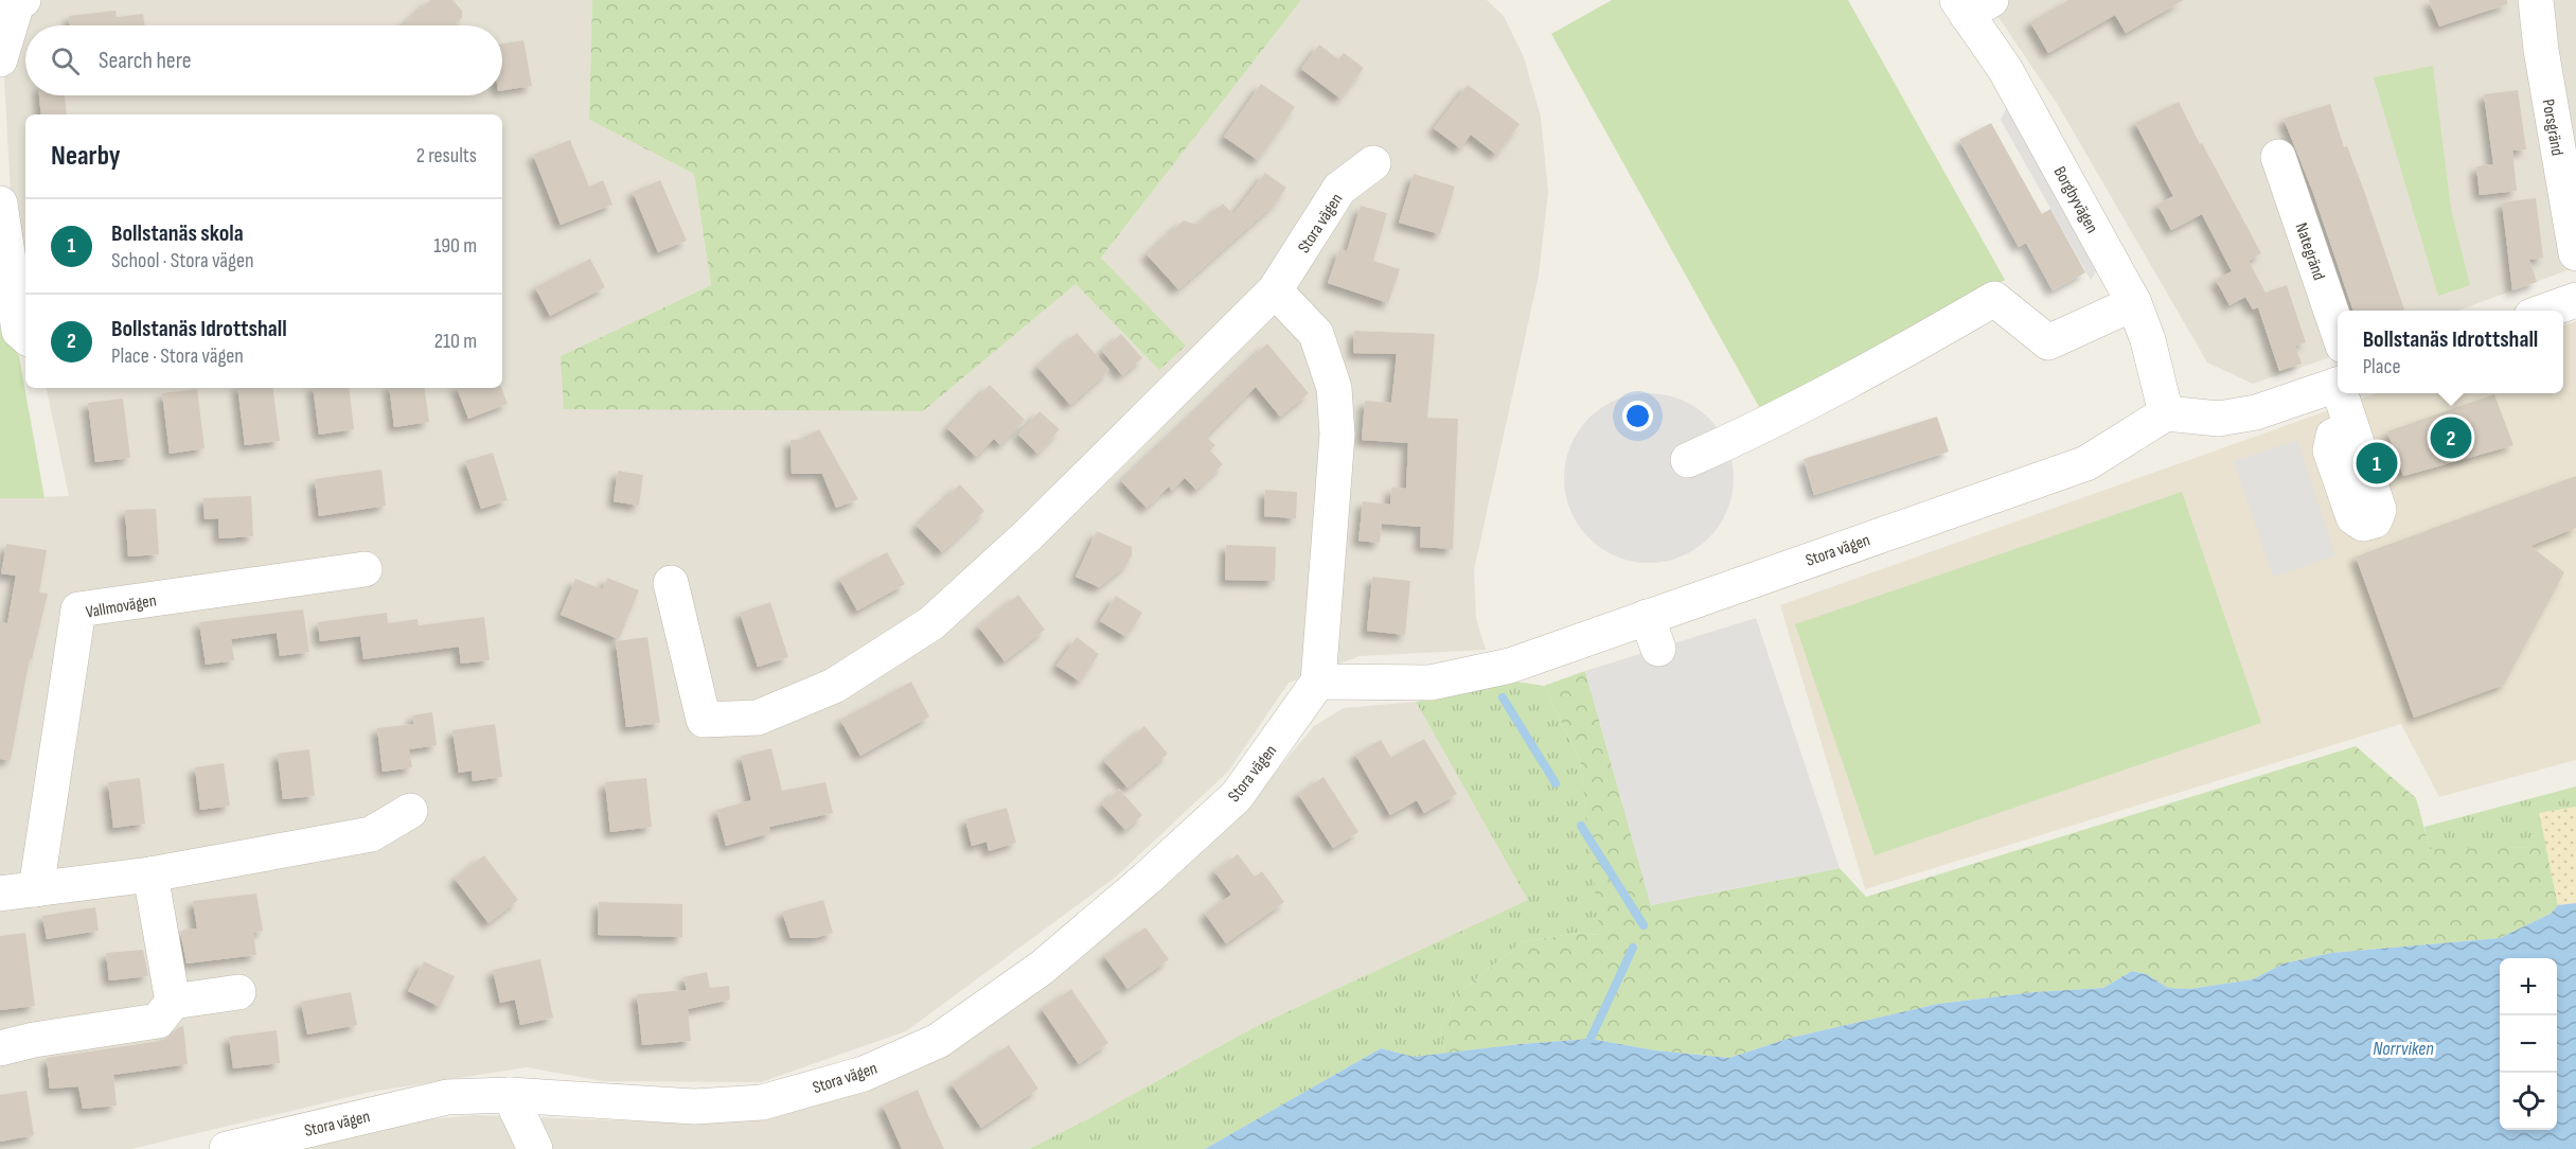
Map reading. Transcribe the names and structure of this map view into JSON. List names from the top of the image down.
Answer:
{
  "streets": {
    "street": [
      "Porsgränd",
      "Borgbyvägen",
      "Stora vägen",
      "Nategränd",
      "Vallmovägen"
    ]
  },
  "crossings": [
    ["Borgbyvägen", "Stora vägen"]
  ],
  "water": ["Norrviken"],
  "page": {
    "search": "Search here",
    "heading": ["Nearby", "2 results"],
    "list": [
      {
        "mark": "1",
        "name": "Bollstanäs skola",
        "note": "School · Stora vägen",
        "value": "190 m"
      },
      {
        "mark": "2",
        "name": "Bollstanäs Idrottshall",
        "note": "Place · Stora vägen",
        "value": "210 m"
      }
    ],
    "popup": ["Bollstanäs Idrottshall", "Place"],
    "pins": ["2", "1"],
    "map_buttons": ["+", "−"]
  }
}
